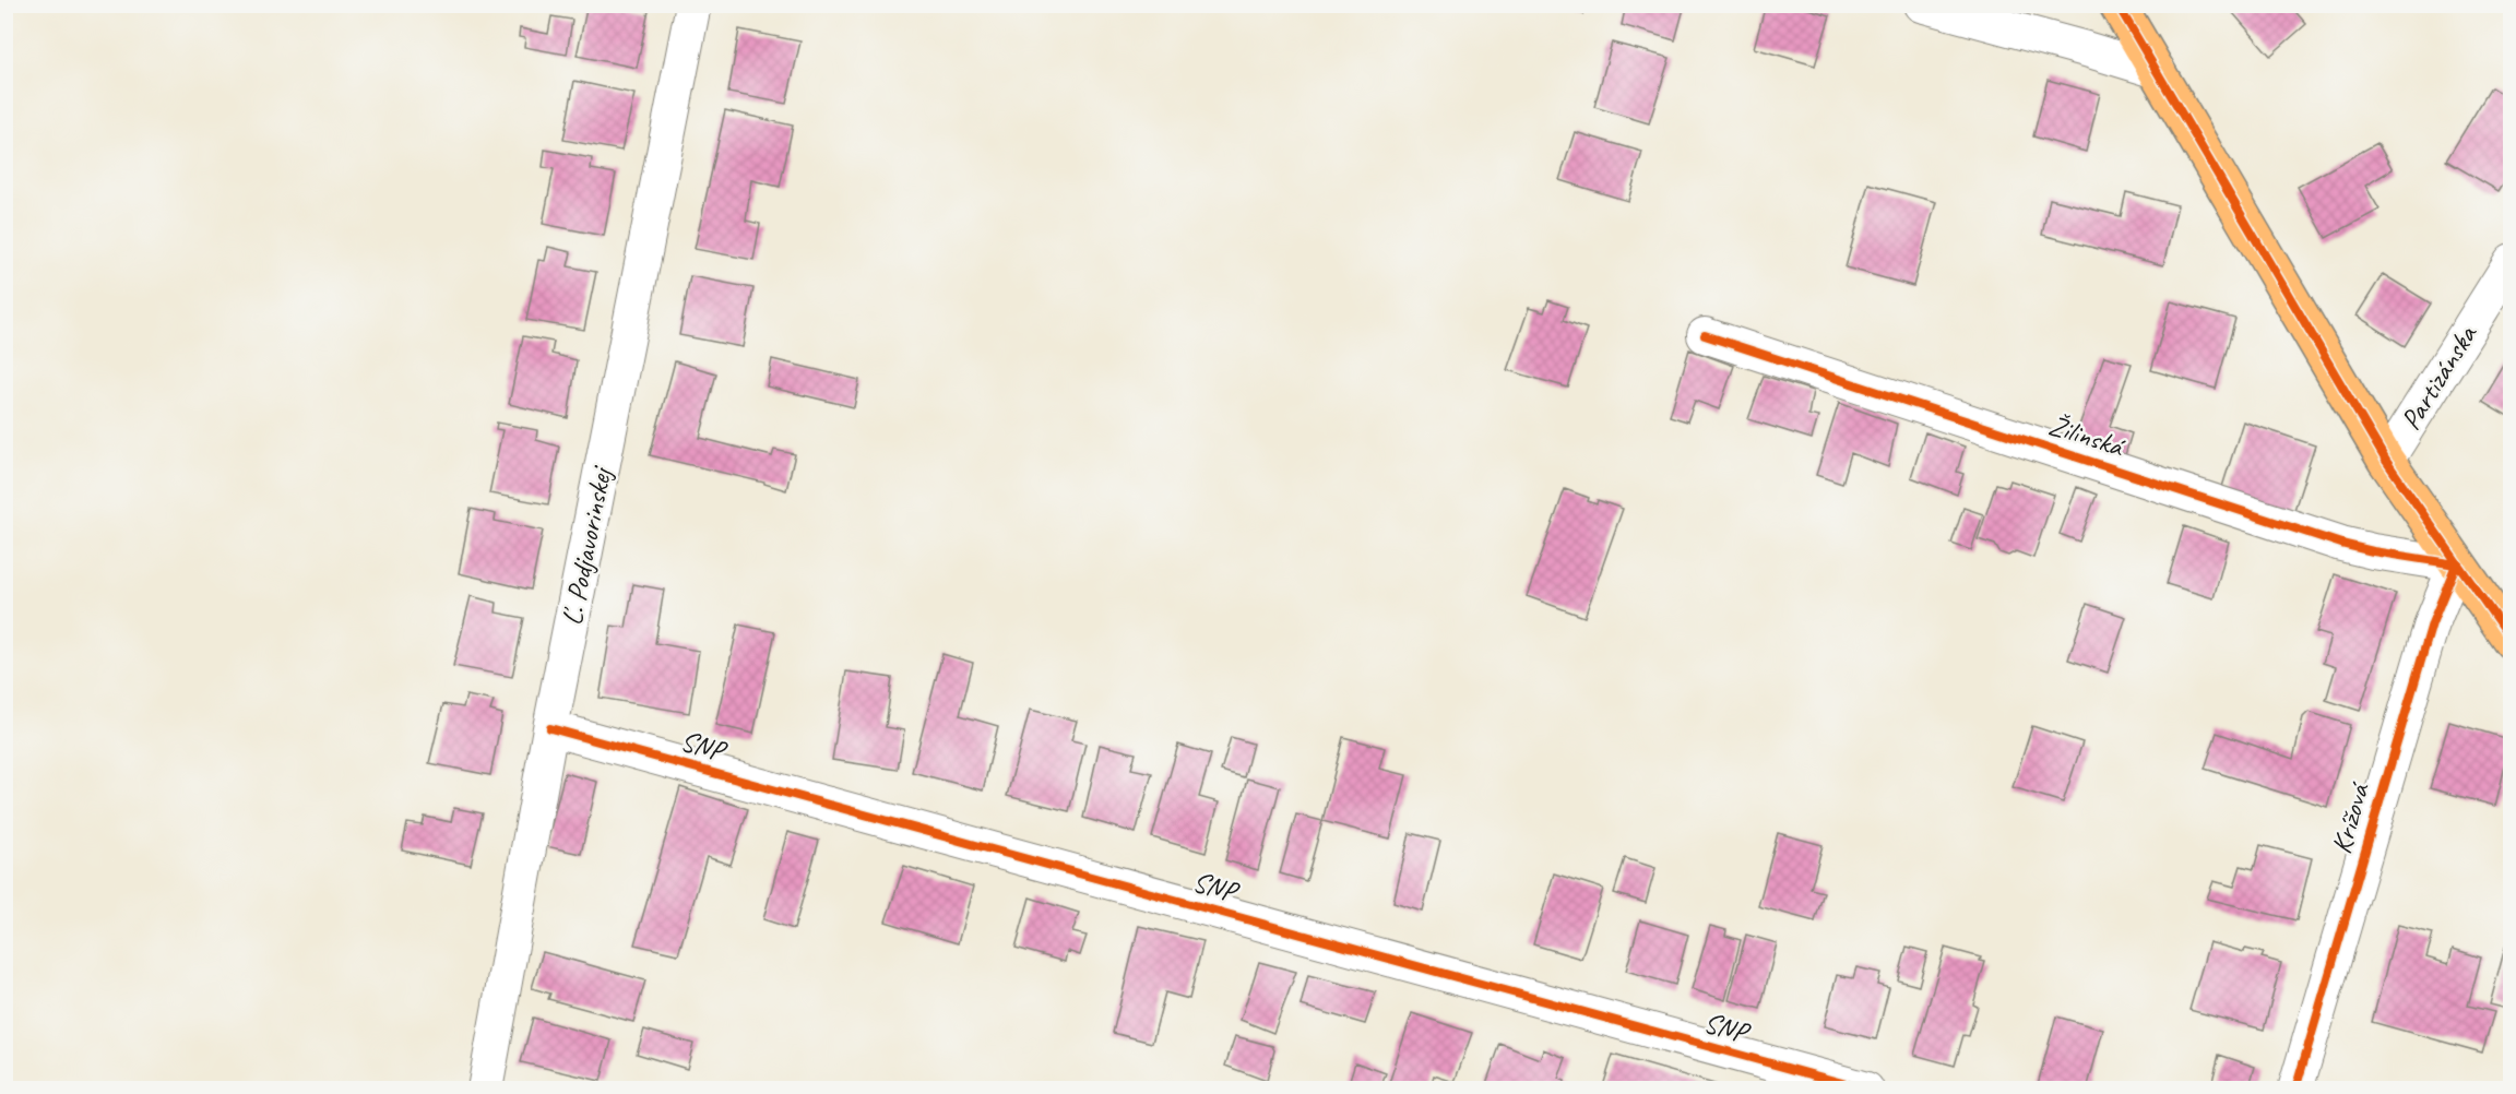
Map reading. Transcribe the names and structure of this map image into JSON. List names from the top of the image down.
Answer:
{
  "streets": {
    "street": [
      "Partizánska",
      "Žilinská",
      "Ľ. Podjavorinskej",
      "SNP",
      "Krížová"
    ]
  },
  "crossings": [
    ["Žilinská", "Krížová"],
    ["Ľ. Podjavorinskej", "SNP"]
  ]
}
